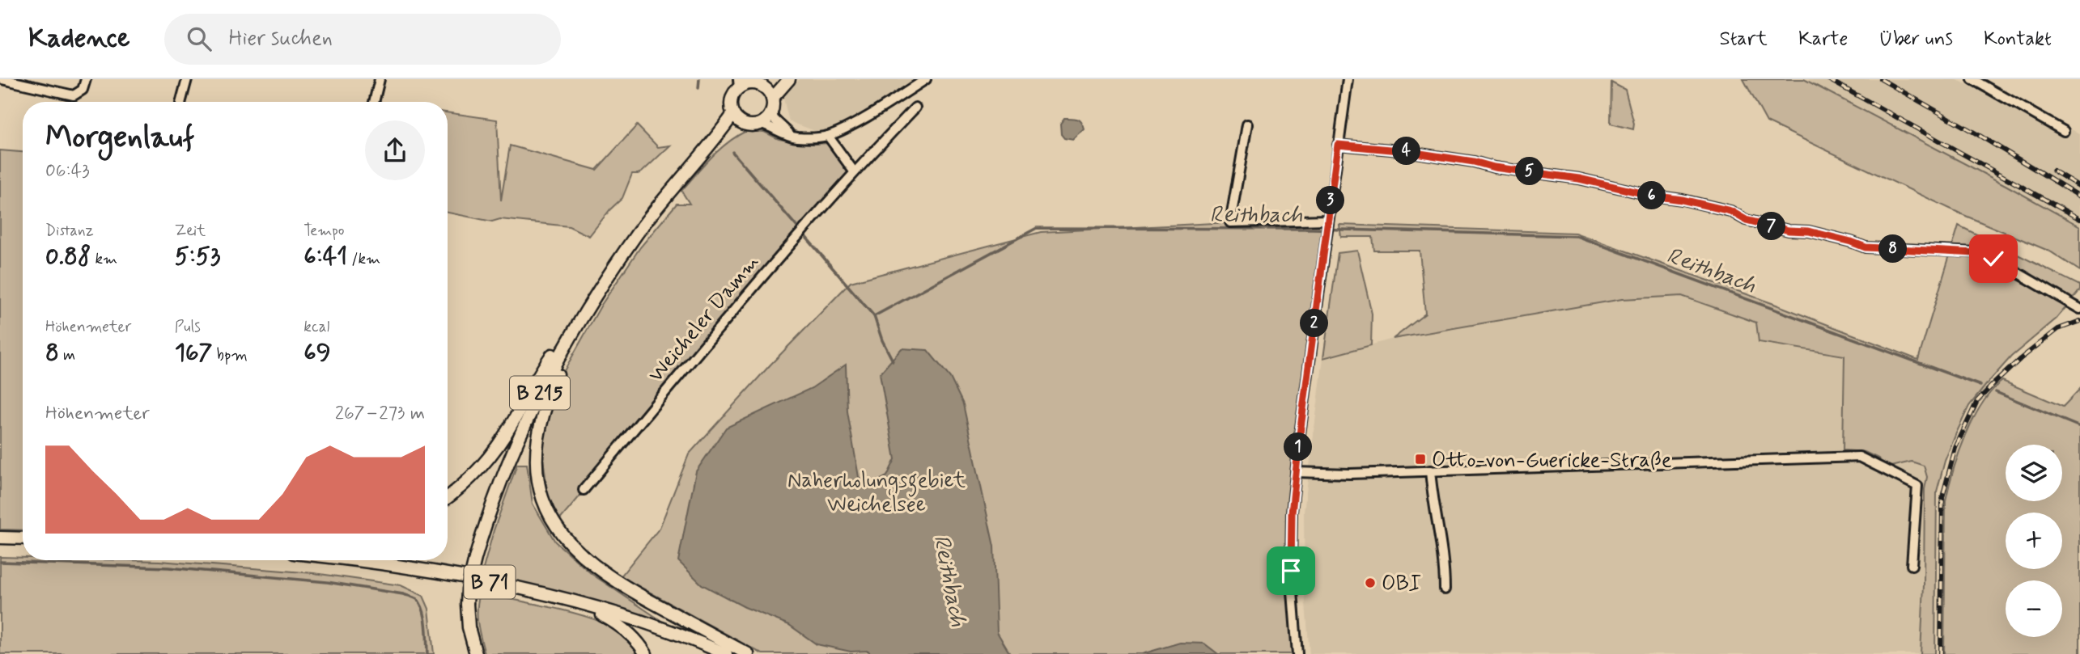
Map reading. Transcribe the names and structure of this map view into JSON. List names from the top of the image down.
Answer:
{
  "streets": {
    "main road": ["B 215", "B 71"],
    "street": ["Weicheler Damm"]
  },
  "water": ["Reithbach"],
  "parks": ["Naherholungsgebiet Weichelsee"],
  "places": {
    "transit": ["Otto-von-Guericke-Straße"],
    "other": ["OBI"]
  },
  "page": {
    "header": "Kadence",
    "search": "Hier suchen",
    "nav": [
      "Start",
      "Karte",
      "Über uns",
      "Kontakt"
    ],
    "heading": ["Morgenlauf", "06:43"],
    "pins": [
      "4",
      "5",
      "6",
      "3",
      "7",
      "8",
      "2",
      "1"
    ],
    "stats": [
      ["Distanz", "0.88 km"],
      ["Zeit", "5:53"],
      ["Tempo", "6:41 /km"],
      ["Höhenmeter", "8 m"],
      ["Puls", "167 bpm"],
      ["kcal", "69"]
    ],
    "chart": ["Höhenmeter", "267–273 m"],
    "map_buttons": ["+", "−"]
  }
}
